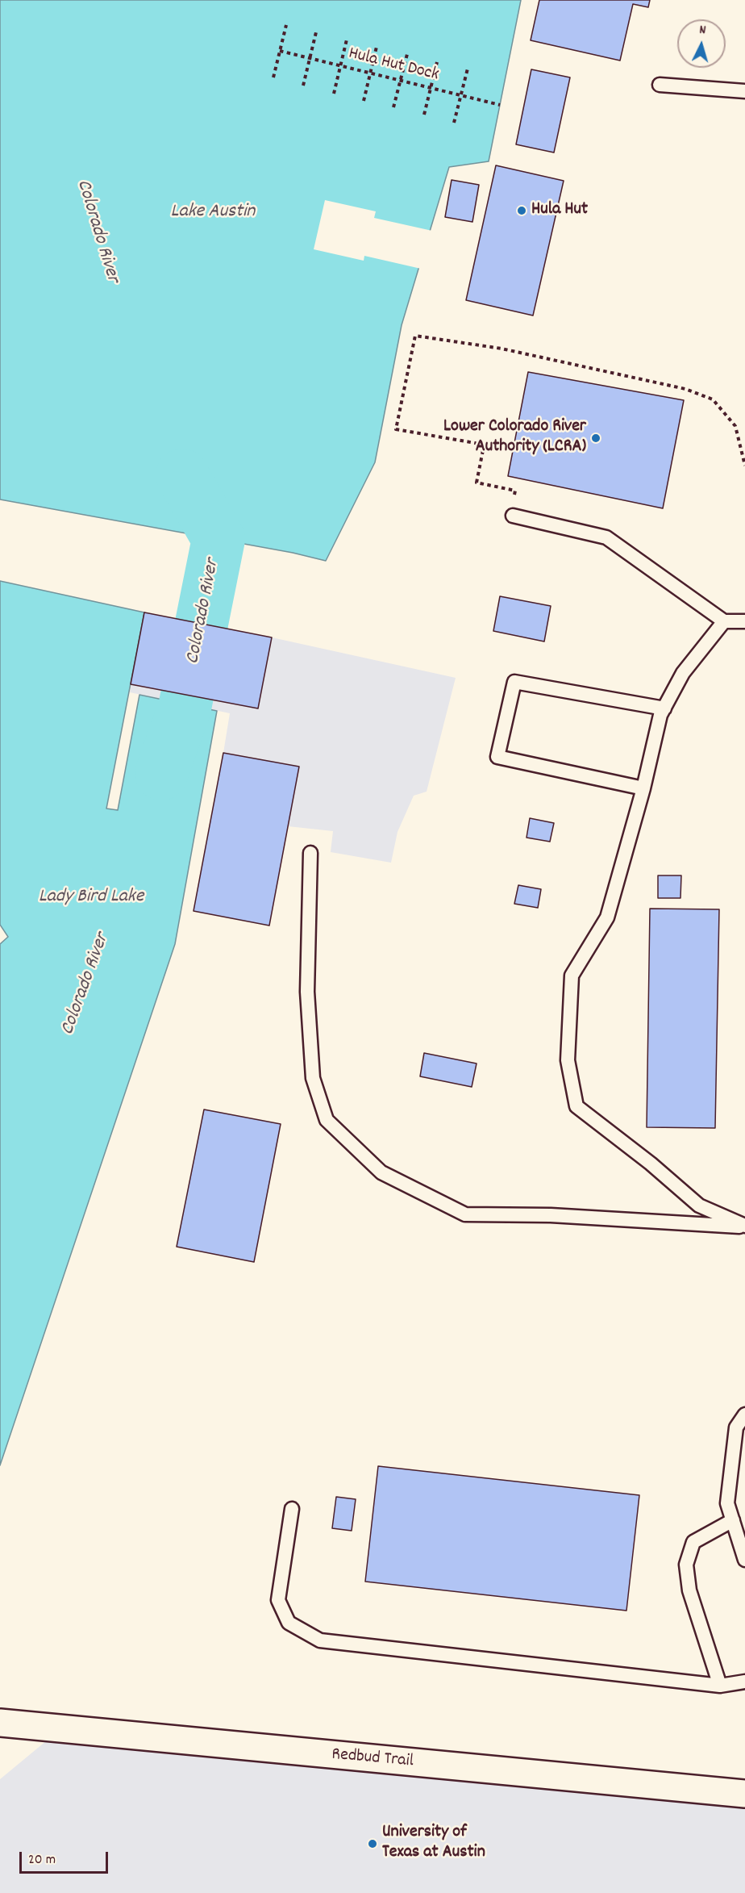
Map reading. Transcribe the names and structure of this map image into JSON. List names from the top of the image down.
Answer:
{
  "streets": {
    "street": ["Redbud Trail"],
    "path": ["Hula Hut Dock"]
  },
  "water": ["Lake Austin", "Colorado River", "Lady Bird Lake"],
  "places": ["Hula Hut", "Lower Colorado River Authority (LCRA)", "University of Texas at Austin"],
  "scale_bar": "20 m",
  "north": "top"
}
